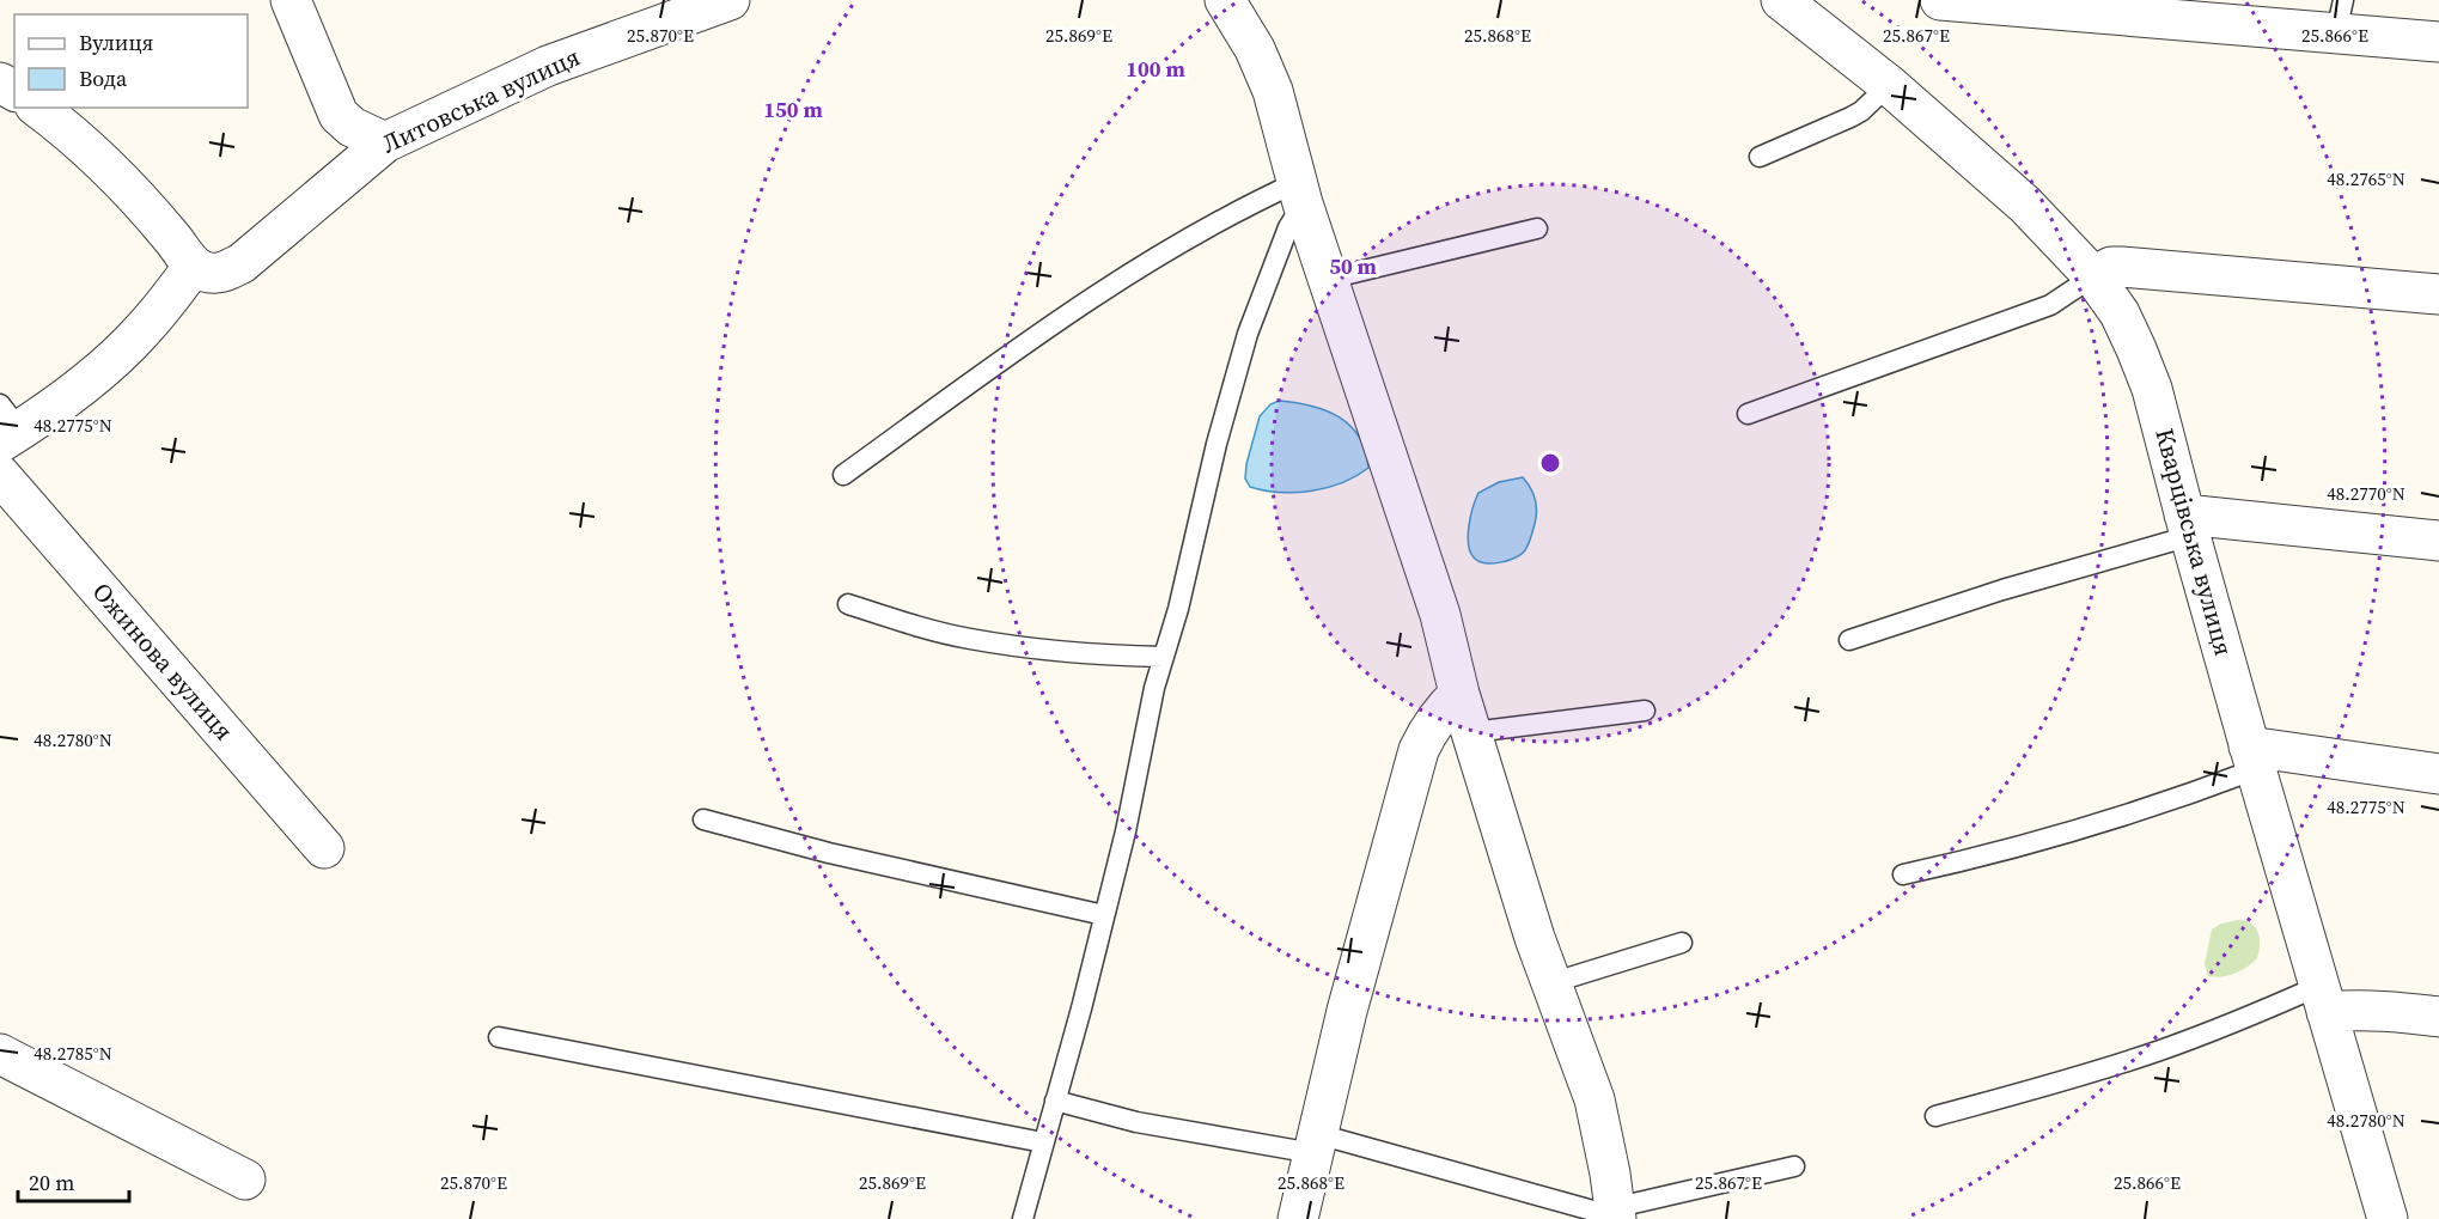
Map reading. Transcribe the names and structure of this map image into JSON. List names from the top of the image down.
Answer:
{
  "streets": {
    "street": ["Литовська вулиця", "Кварцівська вулиця", "Ожинова вулиця"]
  },
  "legend": ["Вулиця", "Вода"],
  "scale_bar": "20 m",
  "coordinates": [
    "25.870°E",
    "25.869°E",
    "25.868°E",
    "25.867°E",
    "25.866°E",
    "48.2765°N",
    "48.2775°N",
    "48.2770°N",
    "48.2780°N",
    "48.2785°N"
  ],
  "rings": ["100 m", "150 m", "50 m"]
}
